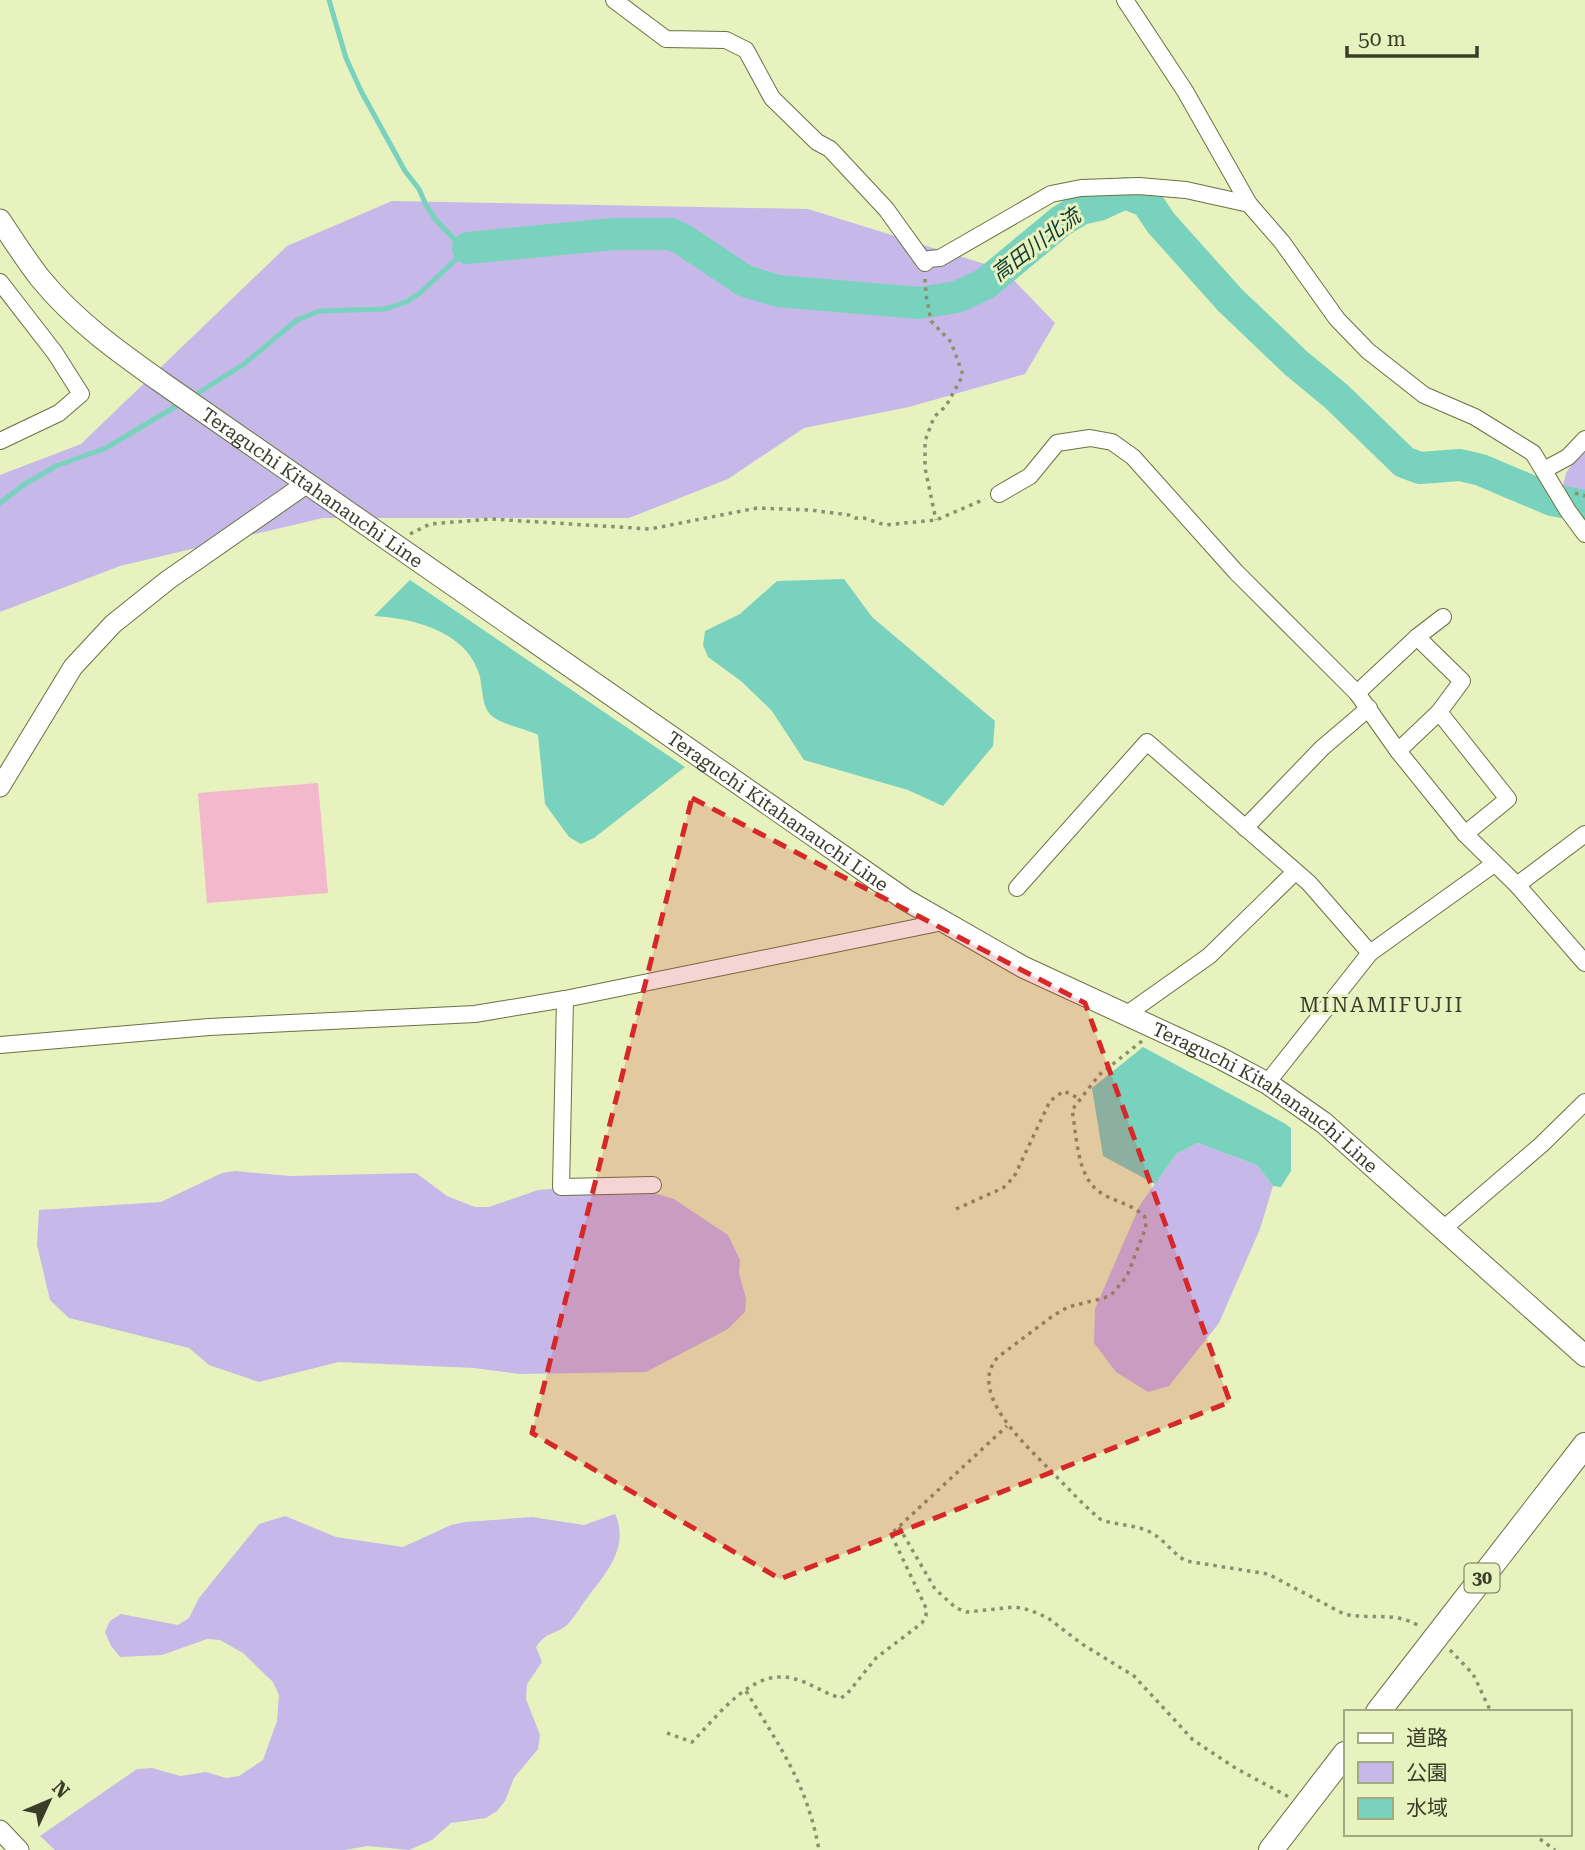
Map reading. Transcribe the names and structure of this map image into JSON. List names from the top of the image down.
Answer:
{
  "streets": {
    "main road": ["Teraguchi Kitahanauchi Line", "30"]
  },
  "districts": ["MINAMIFUJII"],
  "water": ["高田川北流"],
  "legend": ["道路", "公園", "水域"],
  "scale_bar": "50 m",
  "north": "top right"
}
